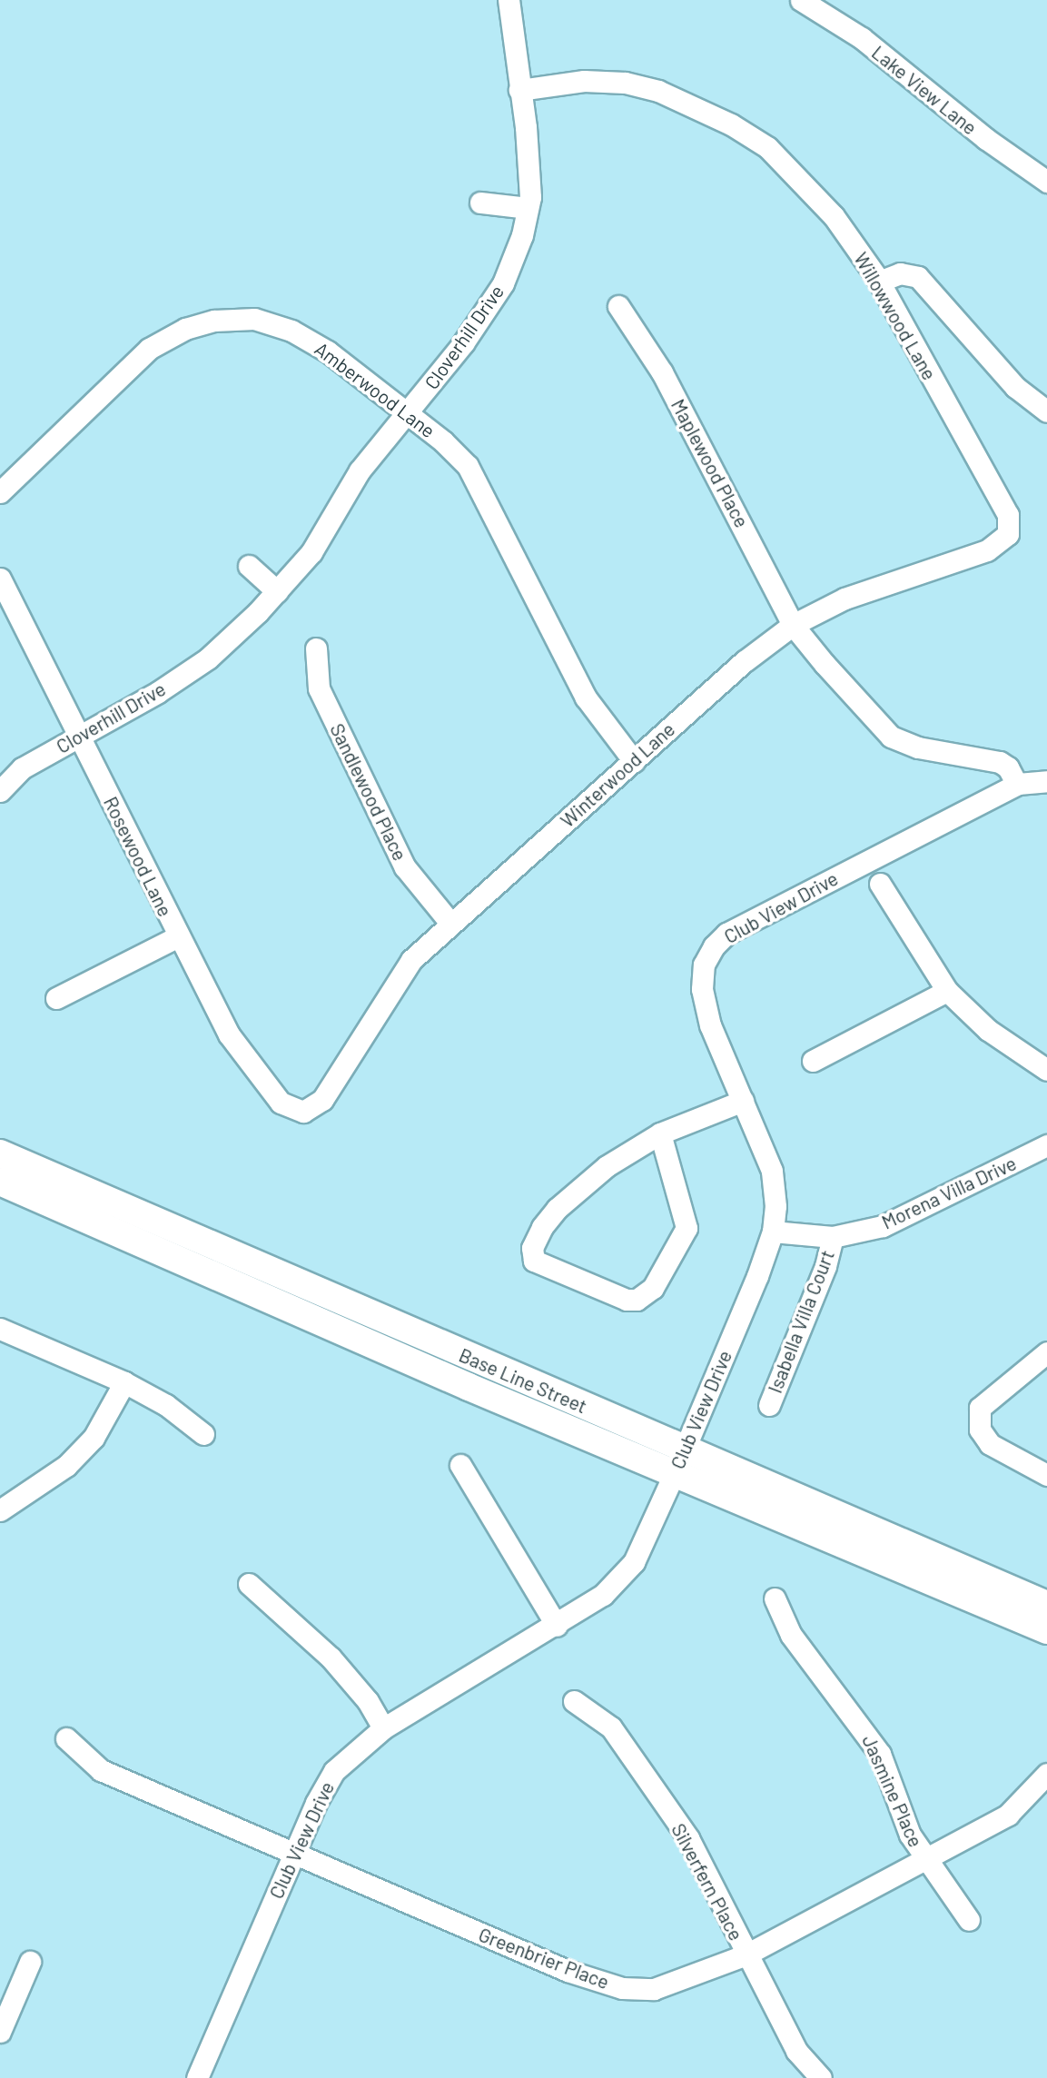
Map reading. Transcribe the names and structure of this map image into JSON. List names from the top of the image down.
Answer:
{
  "streets": {
    "main road": ["Base Line Street"],
    "street": [
      "Lake View Lane",
      "Willowwood Lane",
      "Cloverhill Drive",
      "Amberwood Lane",
      "Maplewood Place",
      "Winterwood Lane",
      "Sandlewood Place",
      "Rosewood Lane",
      "Club View Drive",
      "Morena Villa Drive",
      "Isabella Villa Court",
      "Jasmine Place",
      "Silverfern Place",
      "Greenbrier Place"
    ]
  },
  "crossings": [
    ["Willowwood Lane", "Cloverhill Drive"],
    ["Willowwood Lane", "Winterwood Lane"],
    ["Cloverhill Drive", "Amberwood Lane"],
    ["Cloverhill Drive", "Rosewood Lane"],
    ["Amberwood Lane", "Winterwood Lane"],
    ["Maplewood Place", "Winterwood Lane"],
    ["Maplewood Place", "Club View Drive"],
    ["Winterwood Lane", "Sandlewood Place"],
    ["Winterwood Lane", "Rosewood Lane"],
    ["Club View Drive", "Morena Villa Drive"],
    ["Club View Drive", "Base Line Street"],
    ["Club View Drive", "Greenbrier Place"],
    ["Morena Villa Drive", "Isabella Villa Court"],
    ["Jasmine Place", "Greenbrier Place"],
    ["Silverfern Place", "Greenbrier Place"]
  ]
}
